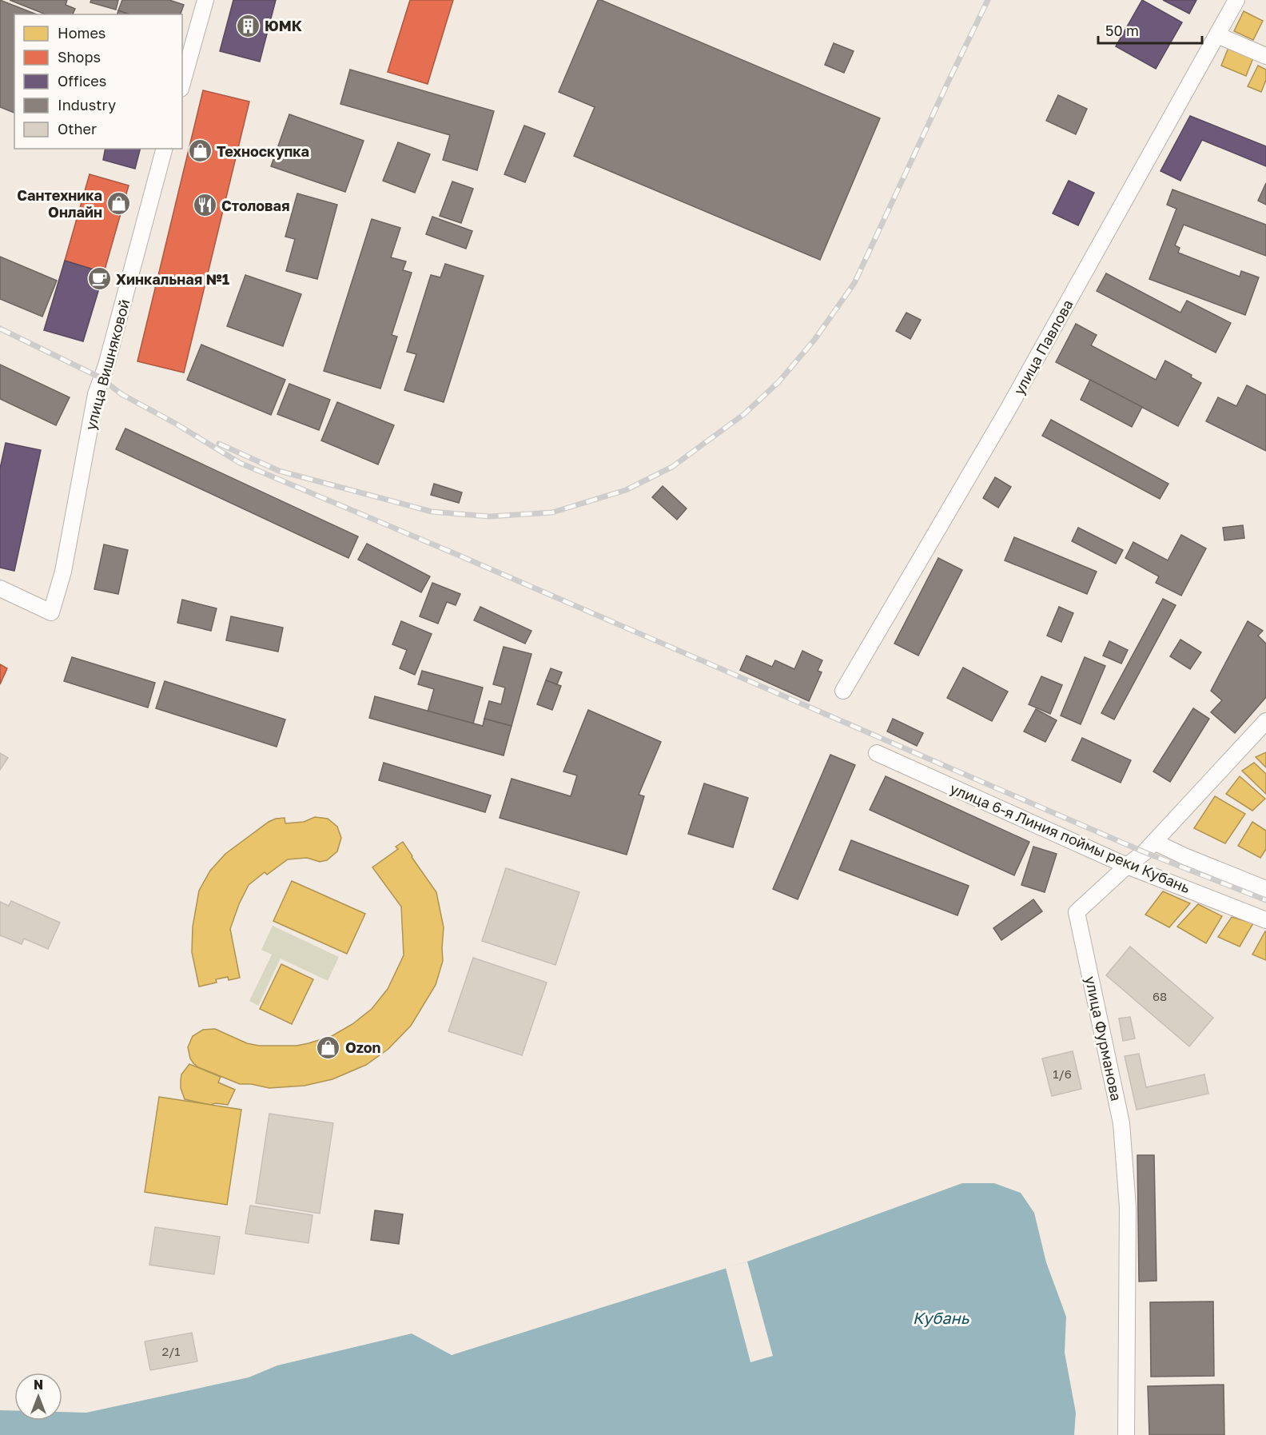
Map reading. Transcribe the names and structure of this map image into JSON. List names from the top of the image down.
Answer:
{
  "streets": {
    "street": [
      "улица Павлова",
      "улица Вишняковой",
      "улица 6-я Линия поймы реки Кубань",
      "улица Фурманова"
    ]
  },
  "crossings": [
    ["улица 6-я Линия поймы реки Кубань", "улица Фурманова"]
  ],
  "water": ["Кубань"],
  "places": {
    "building": ["ЮМК"],
    "shop": ["Техноскупка", "Сантехника Онлайн", "Ozon"],
    "restaurant": ["Столовая"],
    "cafe": ["Хинкальная №1"]
  },
  "house_numbers": ["68", "1/6", "2/1"],
  "legend": [
    "Homes",
    "Shops",
    "Offices",
    "Industry",
    "Other"
  ],
  "scale_bar": "50 m",
  "north": "top"
}
